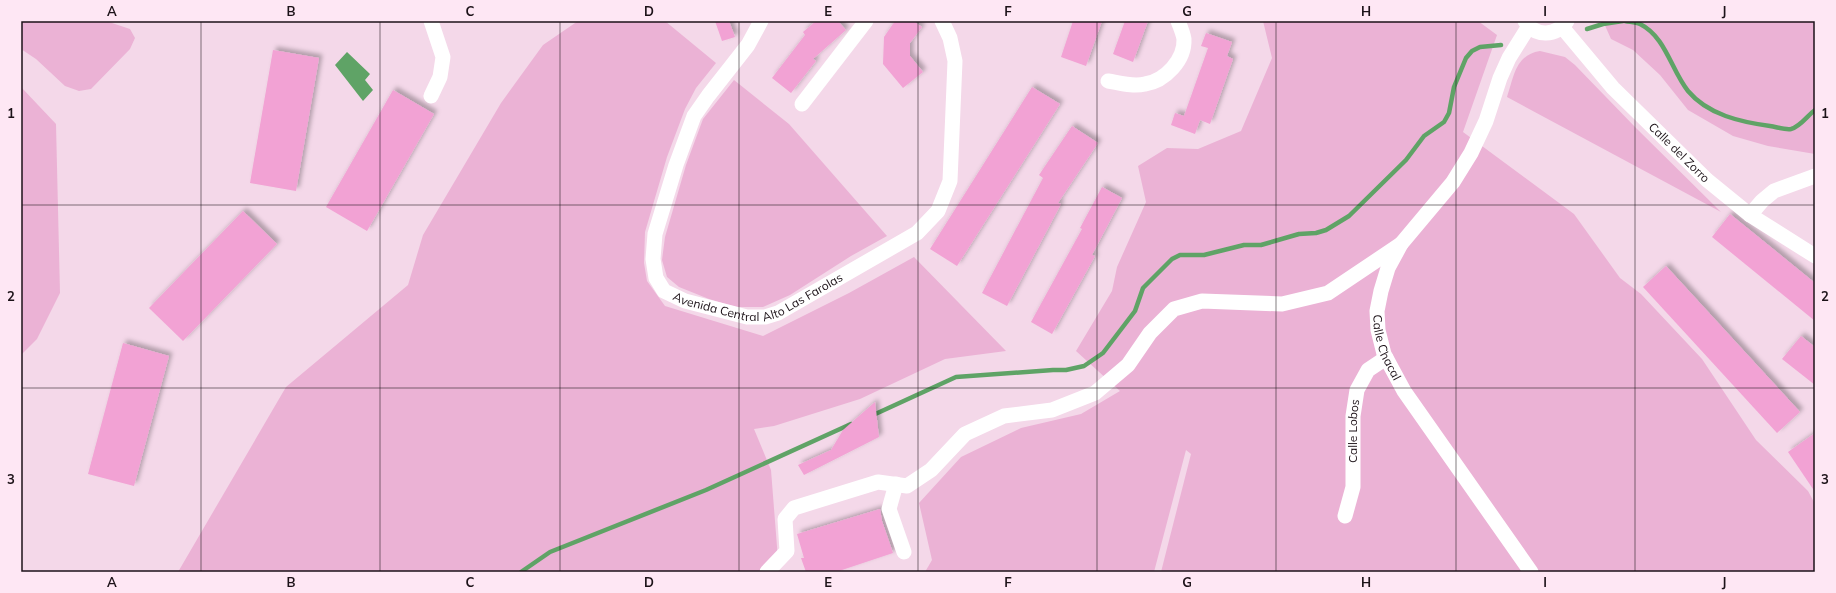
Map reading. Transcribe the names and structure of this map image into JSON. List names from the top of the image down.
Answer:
{
  "streets": {
    "street": [
      "Calle del Zorro",
      "Avenida Central Alto Las Farolas",
      "Calle Chacal",
      "Calle Lobos"
    ]
  },
  "crossings": [
    ["Calle Chacal", "Calle Lobos"]
  ],
  "grid": {
    "columns": [
      "A",
      "B",
      "C",
      "D",
      "E",
      "F",
      "G",
      "H",
      "I",
      "J"
    ],
    "rows": ["1", "2", "3"]
  }
}
